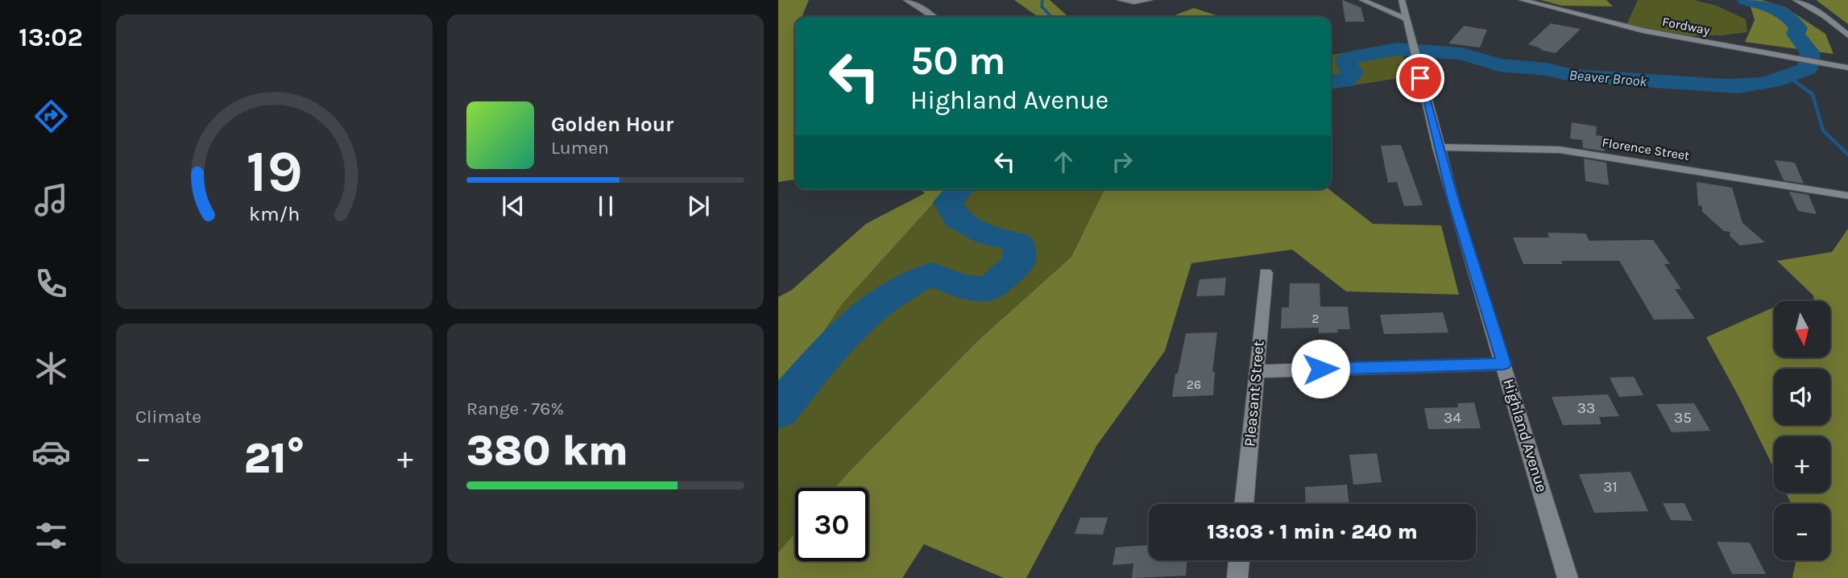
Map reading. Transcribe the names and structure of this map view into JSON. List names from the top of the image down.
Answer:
{
  "streets": {
    "street": [
      "Fordway",
      "Florence Street",
      "Pleasant Street",
      "Highland Avenue"
    ]
  },
  "crossings": [
    ["Florence Street", "Highland Avenue"]
  ],
  "water": ["Beaver Brook"],
  "house_numbers": [
    "2",
    "26",
    "33",
    "34",
    "35",
    "31"
  ],
  "north": "bottom",
  "page": {
    "tabs": "13:02",
    "turn": ["50 m", "Highland Avenue"],
    "song": ["Golden Hour", "Lumen"],
    "map_buttons": ["+", "−"],
    "tile": [
      "Climate",
      ["Range · 76%", "380 km"]
    ],
    "heat": ["−", "21°", "+"],
    "limit": "30",
    "trip": "13:03 · 1 min · 240 m",
    "gauge": ["19", "km/h"]
  }
}
